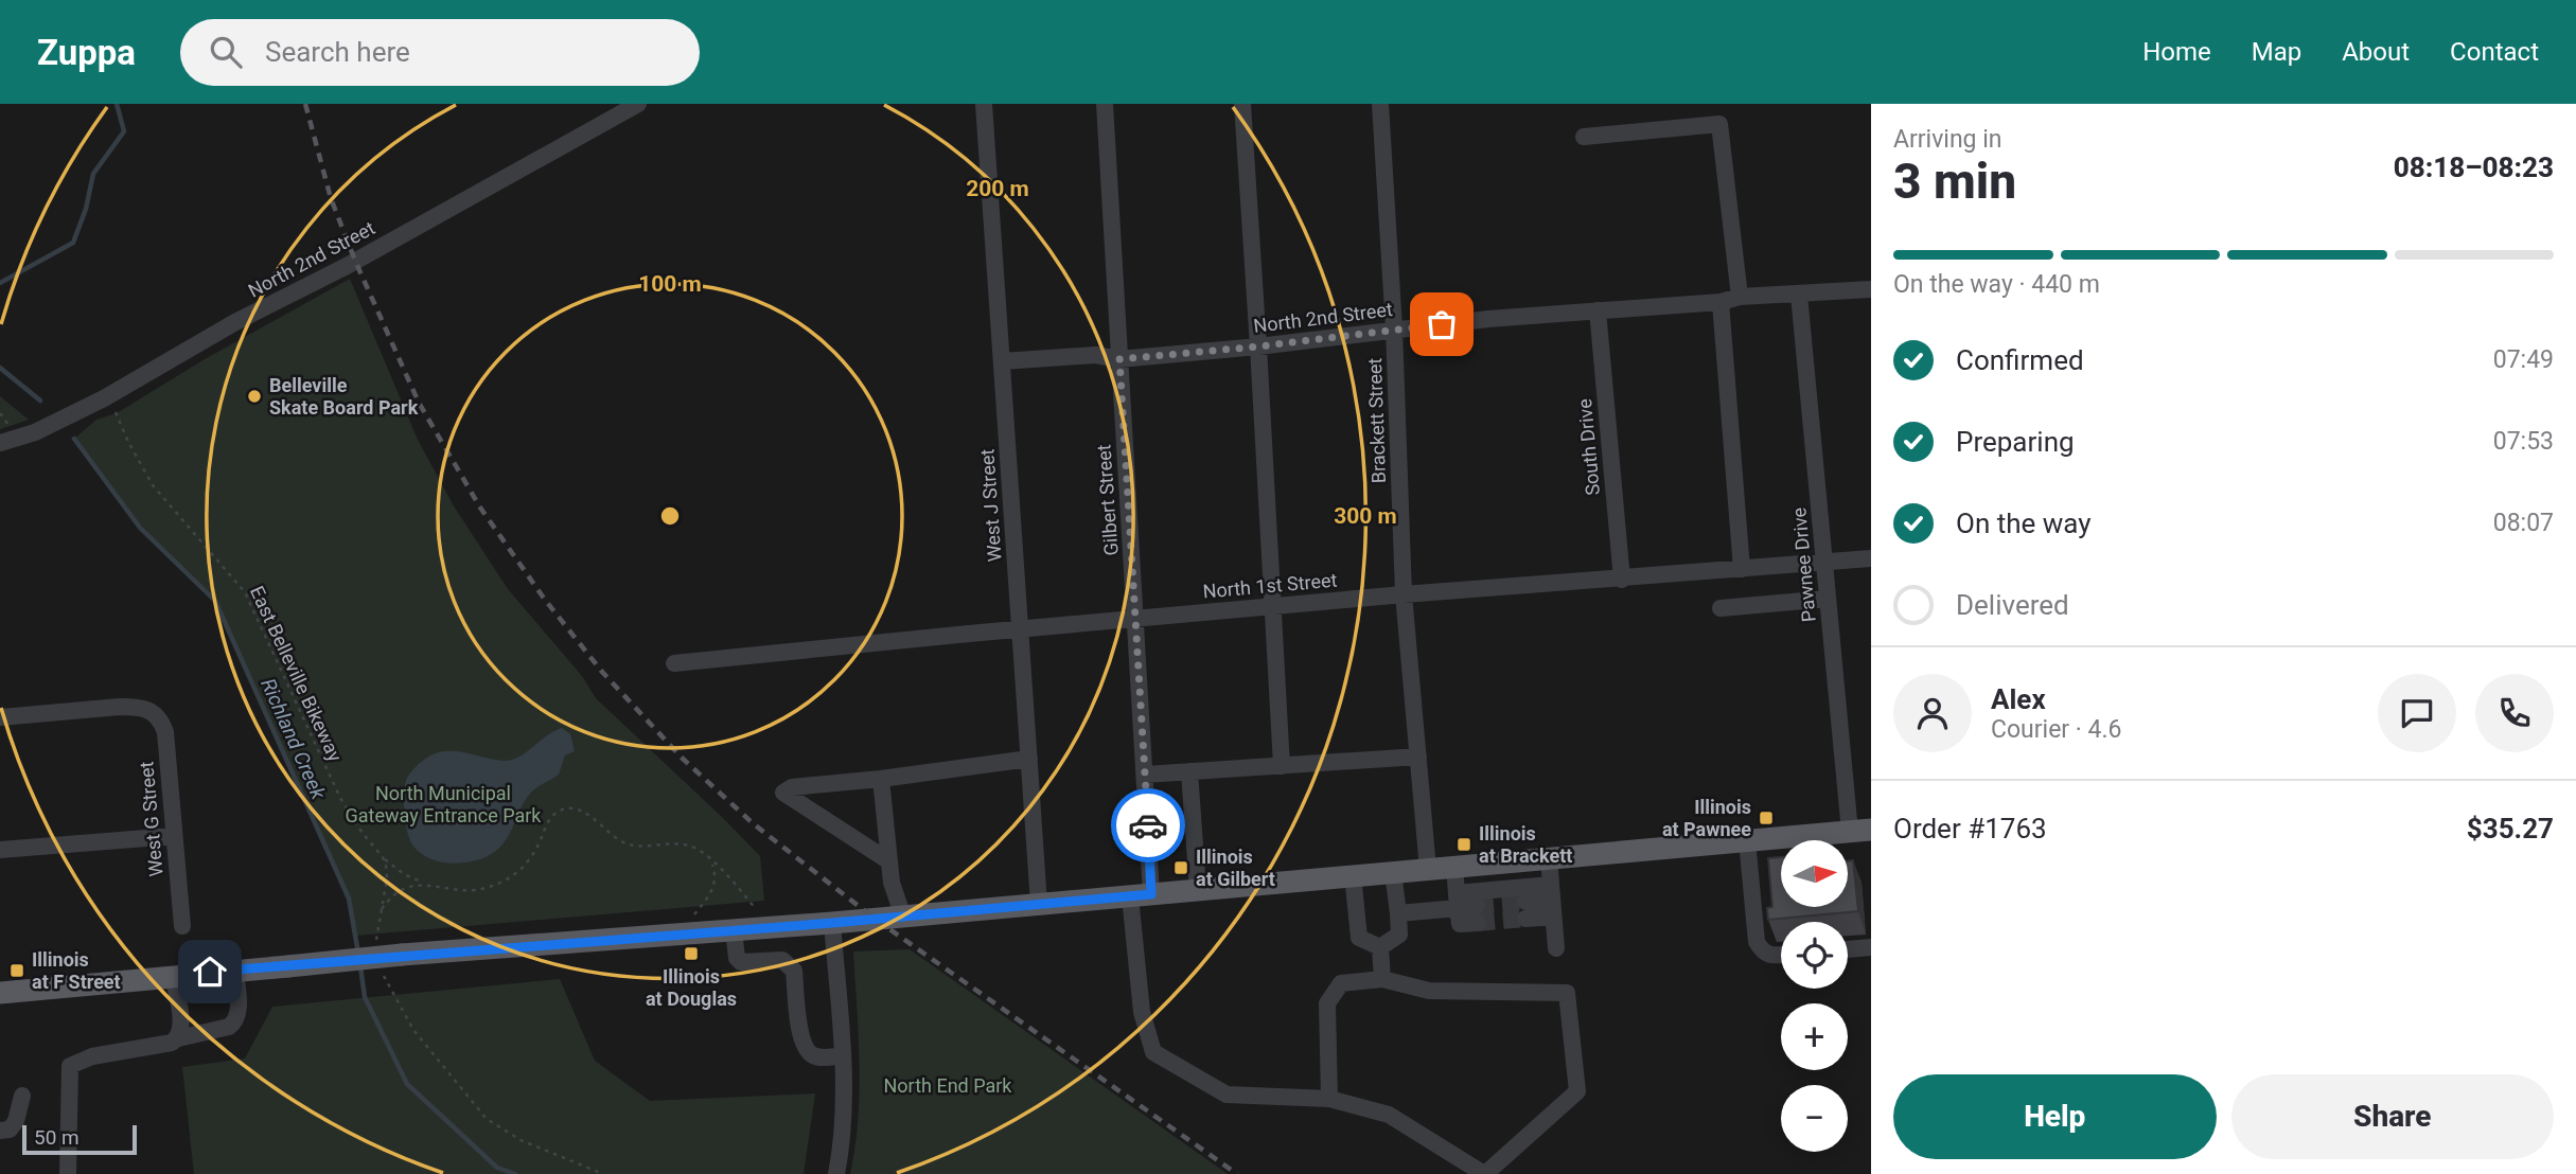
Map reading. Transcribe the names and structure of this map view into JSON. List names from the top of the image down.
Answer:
{
  "streets": {
    "street": [
      "North 2nd Street",
      "Brackett Street",
      "South Drive",
      "Gilbert Street",
      "West J Street",
      "Pawnee Drive",
      "North 1st Street",
      "West G Street"
    ],
    "path": ["East Belleville Bikeway"]
  },
  "crossings": [
    ["North 2nd Street", "Brackett Street"],
    ["North 2nd Street", "South Drive"],
    ["North 2nd Street", "Gilbert Street"],
    ["North 2nd Street", "West J Street"],
    ["North 2nd Street", "Pawnee Drive"],
    ["North 2nd Street", "East Belleville Bikeway"],
    ["Brackett Street", "North 1st Street"],
    ["South Drive", "North 1st Street"],
    ["Gilbert Street", "North 1st Street"],
    ["West J Street", "North 1st Street"],
    ["Pawnee Drive", "North 1st Street"]
  ],
  "water": ["Richland Creek"],
  "parks": ["North Municipal Gateway Entrance Park", "North End Park"],
  "places": {
    "other": ["Belleville Skate Board Park"],
    "transit": [
      "Illinois at Pawnee",
      "Illinois at Brackett",
      "Illinois at Gilbert",
      "Illinois at Douglas",
      "Illinois at F Street"
    ]
  },
  "scale_bar": "50 m",
  "north": "right",
  "page": {
    "header": "Zuppa",
    "search": "Search here",
    "nav": [
      "Home",
      "Map",
      "About",
      "Contact"
    ],
    "heading": ["3 min", "Arriving in", "08:18–08:23"],
    "panel": [
      "Alex",
      "Courier · 4.6",
      "Order #1763",
      "$35.27"
    ],
    "bar": "On the way · 440 m",
    "list": [
      ["Confirmed", "07:49"],
      ["Preparing", "07:53"],
      ["On the way", "08:07"],
      "Delivered"
    ],
    "map_buttons": ["+", "−"],
    "buttons": ["Help", "Share"],
    "scale": "50 m"
  },
  "rings": ["200 m", "100 m", "300 m"]
}
